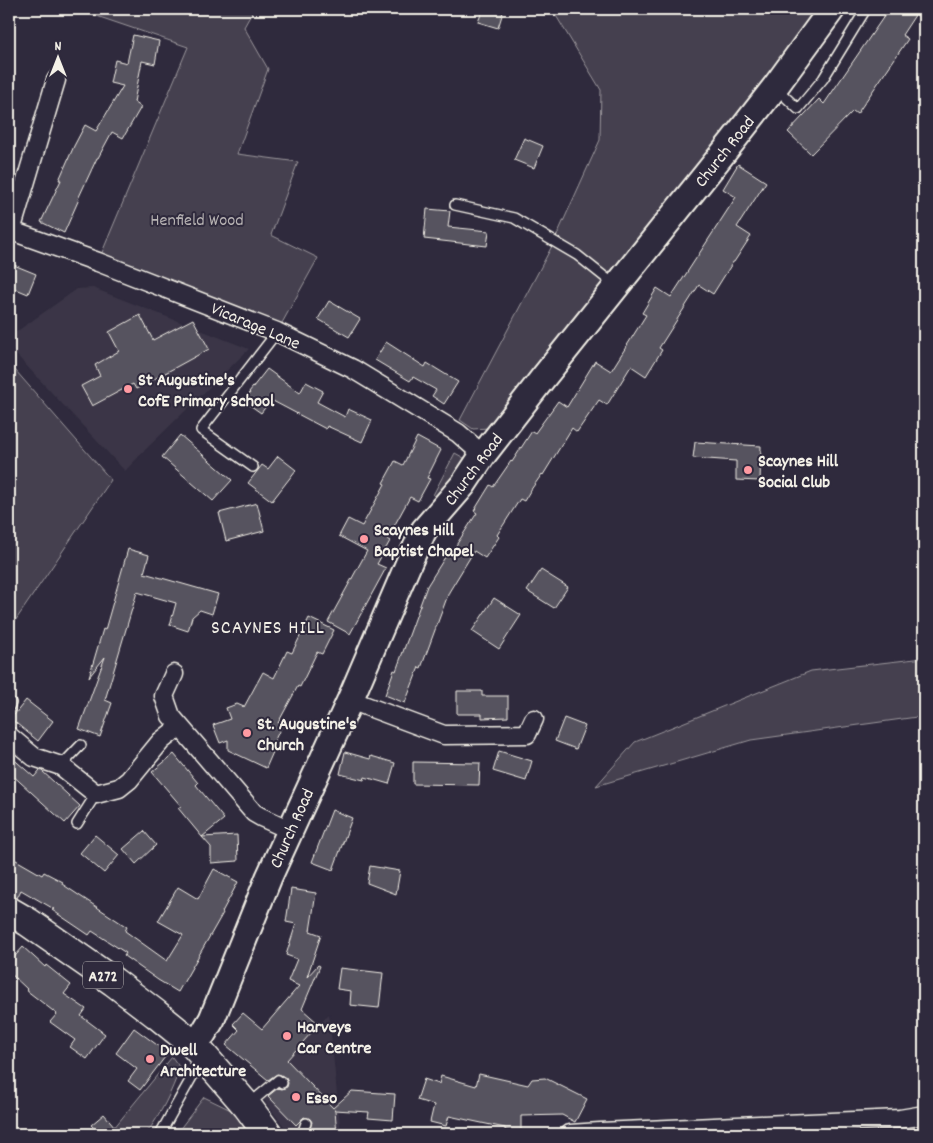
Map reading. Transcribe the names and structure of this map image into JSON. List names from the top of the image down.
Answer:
{
  "streets": {
    "highway": ["A272"],
    "street": ["Church Road", "Vicarage Lane"]
  },
  "crossings": [
    ["Church Road", "Vicarage Lane"],
    ["Church Road", "A272"]
  ],
  "districts": ["SCAYNES HILL"],
  "parks": ["Henfield Wood"],
  "places": [
    "St Augustine's CofE Primary School",
    "Scaynes Hill Social Club",
    "Scaynes Hill Baptist Chapel",
    "St. Augustine's Church",
    "Harveys Car Centre",
    "Dwell Architecture",
    "Esso"
  ],
  "north": "top"
}
